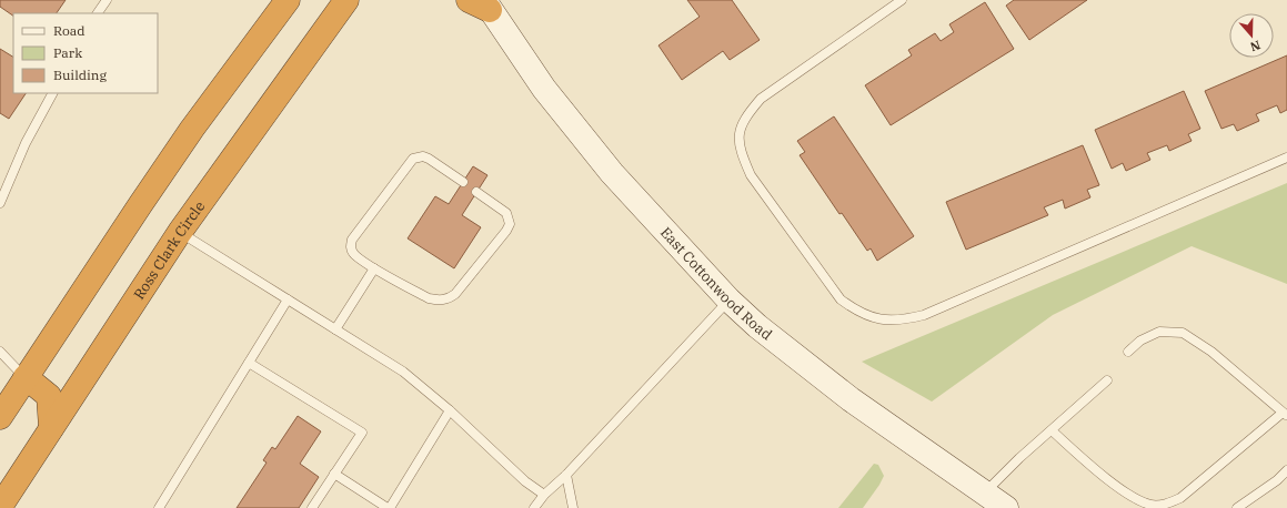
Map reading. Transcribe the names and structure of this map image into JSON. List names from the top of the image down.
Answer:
{
  "streets": {
    "highway": ["Ross Clark Circle"],
    "main road": ["East Cottonwood Road"]
  },
  "legend": ["Road", "Park", "Building"],
  "north": "bottom"
}
